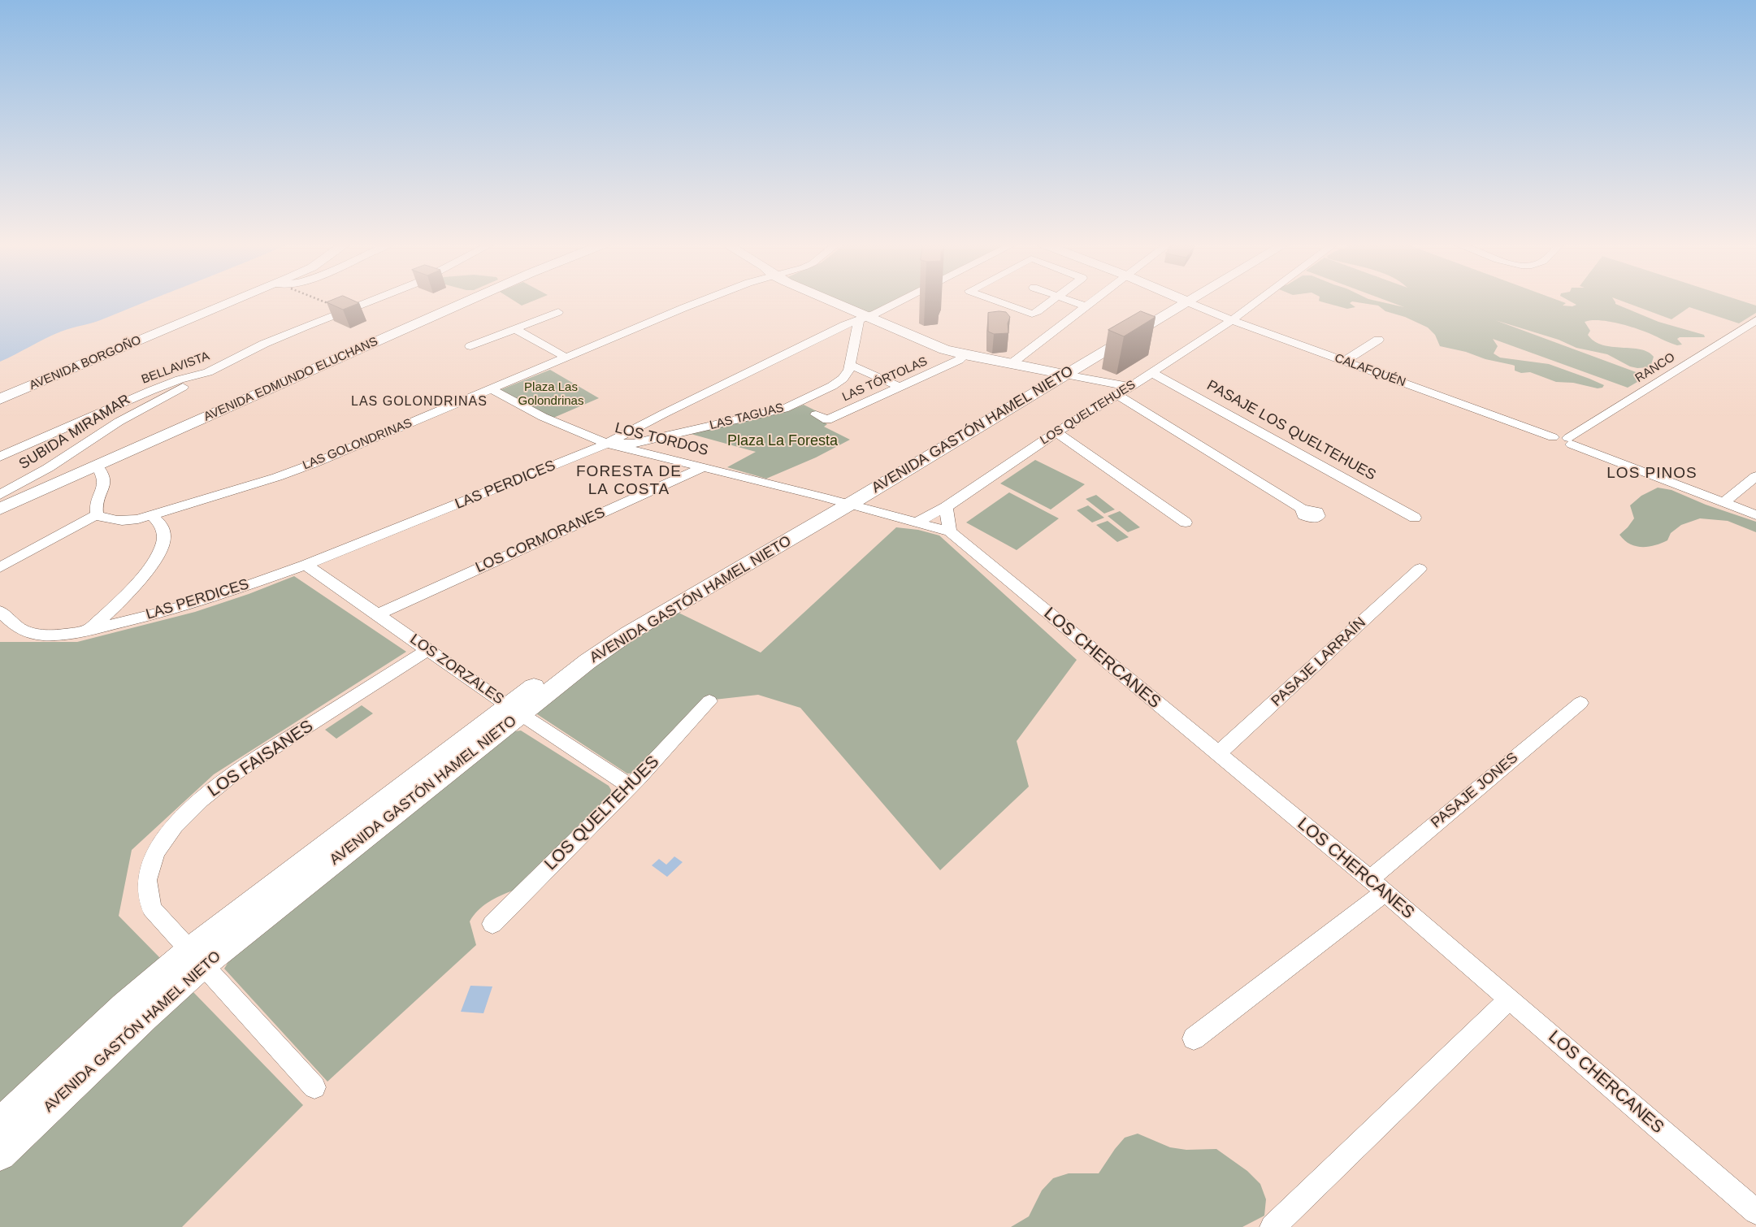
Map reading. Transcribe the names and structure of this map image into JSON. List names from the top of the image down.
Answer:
{
  "streets": {
    "main road": ["AVENIDA BORGOÑO", "AVENIDA EDMUNDO ELUCHANS", "AVENIDA GASTÓN HAMEL NIETO"],
    "street": [
      "BELLAVISTA",
      "RANCO",
      "CALAFQUÉN",
      "LAS TÓRTOLAS",
      "LOS QUELTEHUES",
      "LAS TAGUAS",
      "PASAJE LOS QUELTEHUES",
      "SUBIDA MIRAMAR",
      "LOS TORDOS",
      "LAS GOLONDRINAS",
      "LAS PERDICES",
      "LOS CORMORANES",
      "LOS CHERCANES",
      "PASAJE LARRAÍN",
      "LOS ZORZALES",
      "LOS FAISANES",
      "PASAJE JONES"
    ]
  },
  "crossings": [
    ["BELLAVISTA", "SUBIDA MIRAMAR"],
    ["RANCO", "CALAFQUÉN"],
    ["CALAFQUÉN", "LOS QUELTEHUES"],
    ["LOS QUELTEHUES", "PASAJE LOS QUELTEHUES"],
    ["LOS QUELTEHUES", "LOS TORDOS"],
    ["LOS QUELTEHUES", "LOS ZORZALES"],
    ["LAS TAGUAS", "LOS TORDOS"],
    ["LAS TAGUAS", "LAS PERDICES"],
    ["AVENIDA GASTÓN HAMEL NIETO", "LOS TORDOS"],
    ["AVENIDA GASTÓN HAMEL NIETO", "LOS ZORZALES"],
    ["AVENIDA GASTÓN HAMEL NIETO", "LOS FAISANES"],
    ["LOS TORDOS", "LAS GOLONDRINAS"],
    ["LOS TORDOS", "LAS PERDICES"],
    ["LOS TORDOS", "LOS CORMORANES"],
    ["LOS TORDOS", "LOS CHERCANES"],
    ["LAS PERDICES", "LOS ZORZALES"],
    ["LOS CORMORANES", "LOS ZORZALES"],
    ["LOS CHERCANES", "PASAJE LARRAÍN"],
    ["LOS CHERCANES", "PASAJE JONES"],
    ["LOS ZORZALES", "LOS FAISANES"]
  ],
  "districts": ["LAS GOLONDRINAS", "FORESTA DE LA COSTA", "LOS PINOS"],
  "parks": ["Plaza Las Golondrinas", "Plaza La Foresta"]
}
